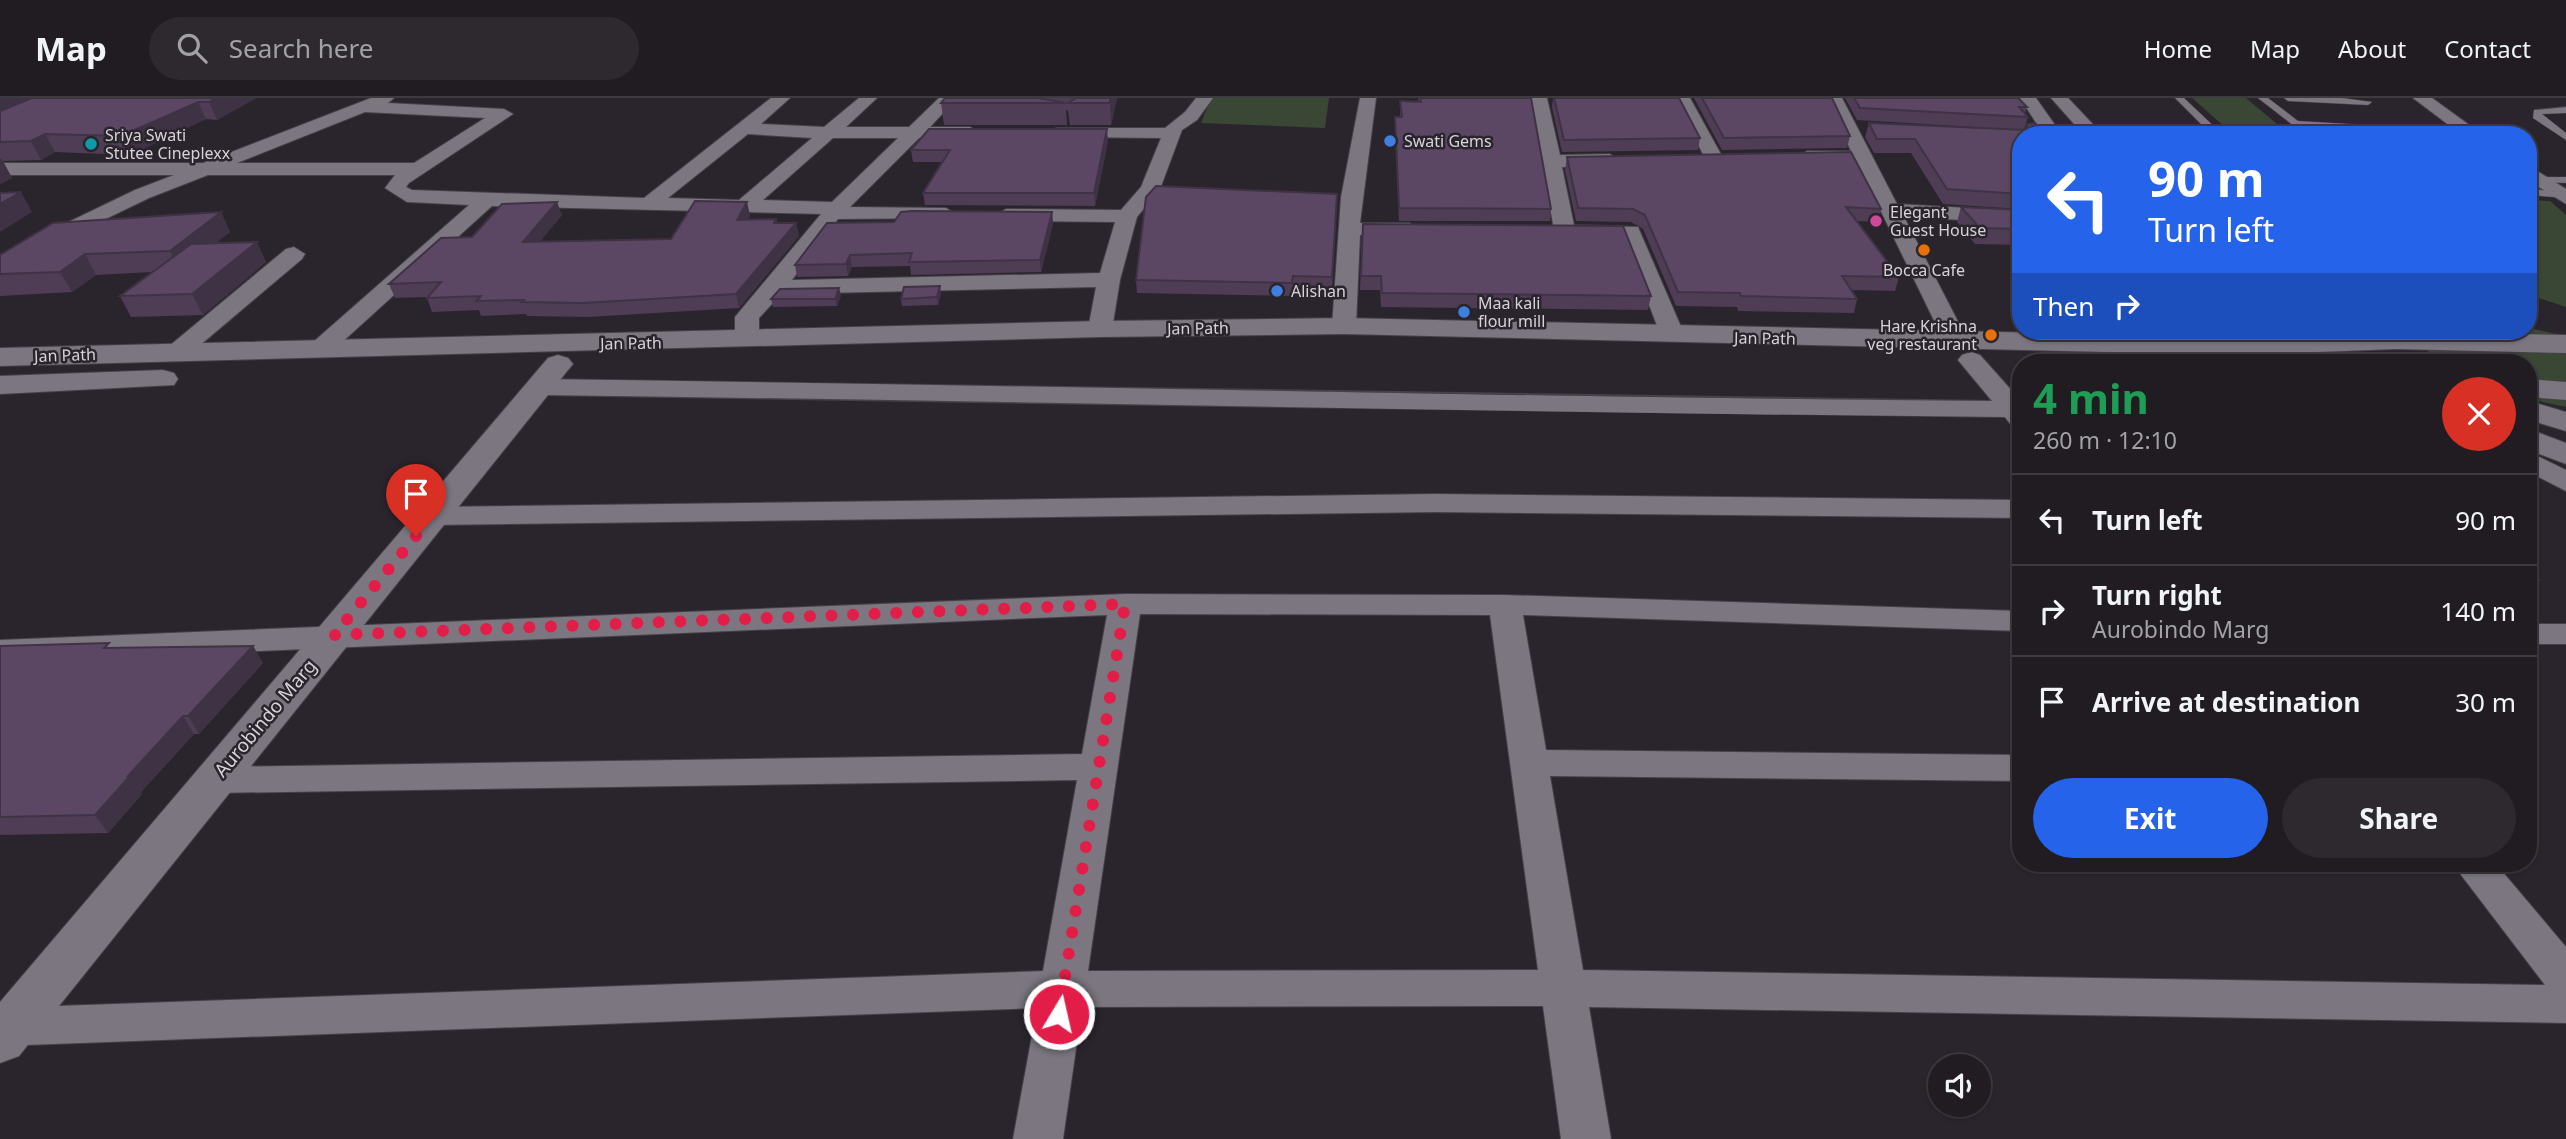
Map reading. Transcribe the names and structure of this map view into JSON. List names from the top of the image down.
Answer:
{
  "streets": {
    "main road": ["Jan Path", "Aurobindo Marg"]
  },
  "crossings": [
    ["Jan Path", "Aurobindo Marg"]
  ],
  "places": [
    "Swati Gems",
    "Sriya Swati Stutee Cineplexx",
    "Elegant Guest House",
    "Bocca Cafe",
    "Alishan",
    "Maa kali flour mill",
    "Hare Krishna veg restaurant"
  ],
  "page": {
    "header": "Map",
    "search": "Search here",
    "nav": [
      "Home",
      "Map",
      "About",
      "Contact"
    ],
    "turn": ["90 m", "Turn left"],
    "then": "Then",
    "heading": ["4 min", "260 m · 12:10"],
    "list": [
      {
        "name": "Turn left",
        "value": "90 m"
      },
      {
        "name": "Turn right",
        "note": "Aurobindo Marg",
        "value": "140 m"
      },
      {
        "name": "Arrive at destination",
        "value": "30 m"
      }
    ],
    "buttons": ["Exit", "Share"]
  }
}
